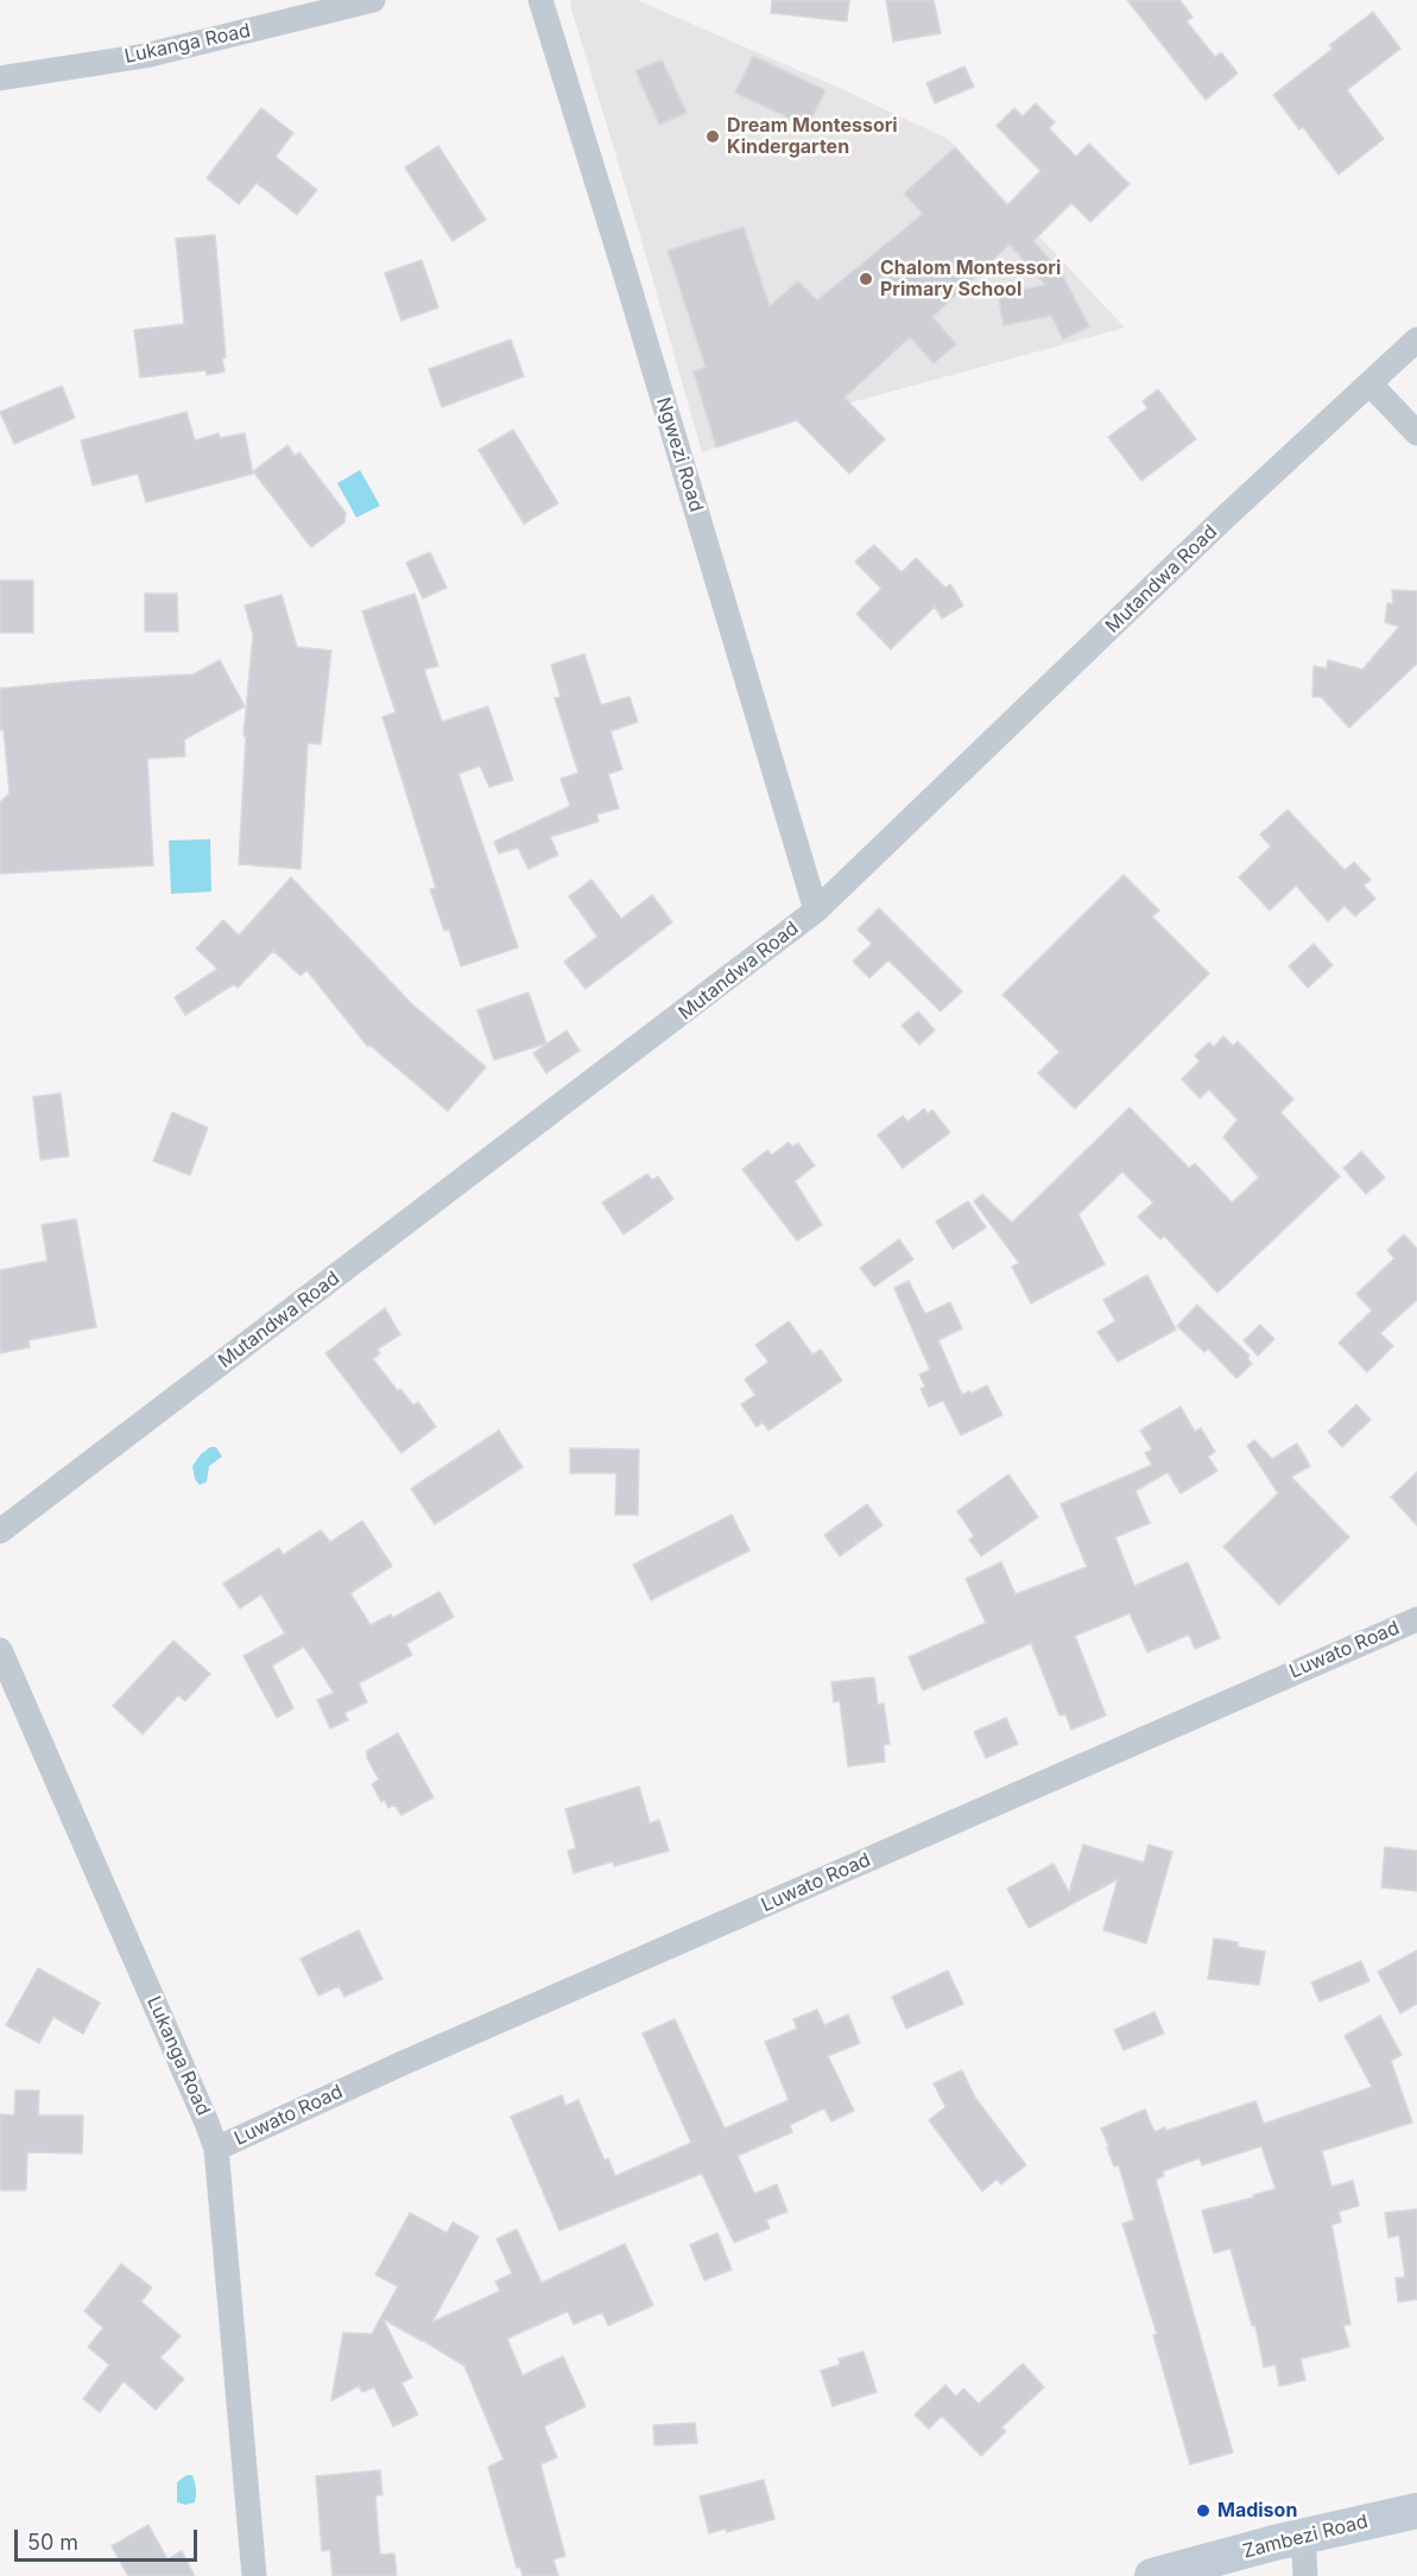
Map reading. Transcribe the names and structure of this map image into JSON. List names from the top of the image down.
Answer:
{
  "streets": {
    "main road": ["Zambezi Road"],
    "street": [
      "Lukanga Road",
      "Ngwezi Road",
      "Mutandwa Road",
      "Luwato Road"
    ]
  },
  "crossings": [
    ["Lukanga Road", "Luwato Road"],
    ["Ngwezi Road", "Mutandwa Road"]
  ],
  "places": ["Dream Montessori Kindergarten", "Chalom Montessori Primary School", "Madison"],
  "scale_bar": "50 m"
}
